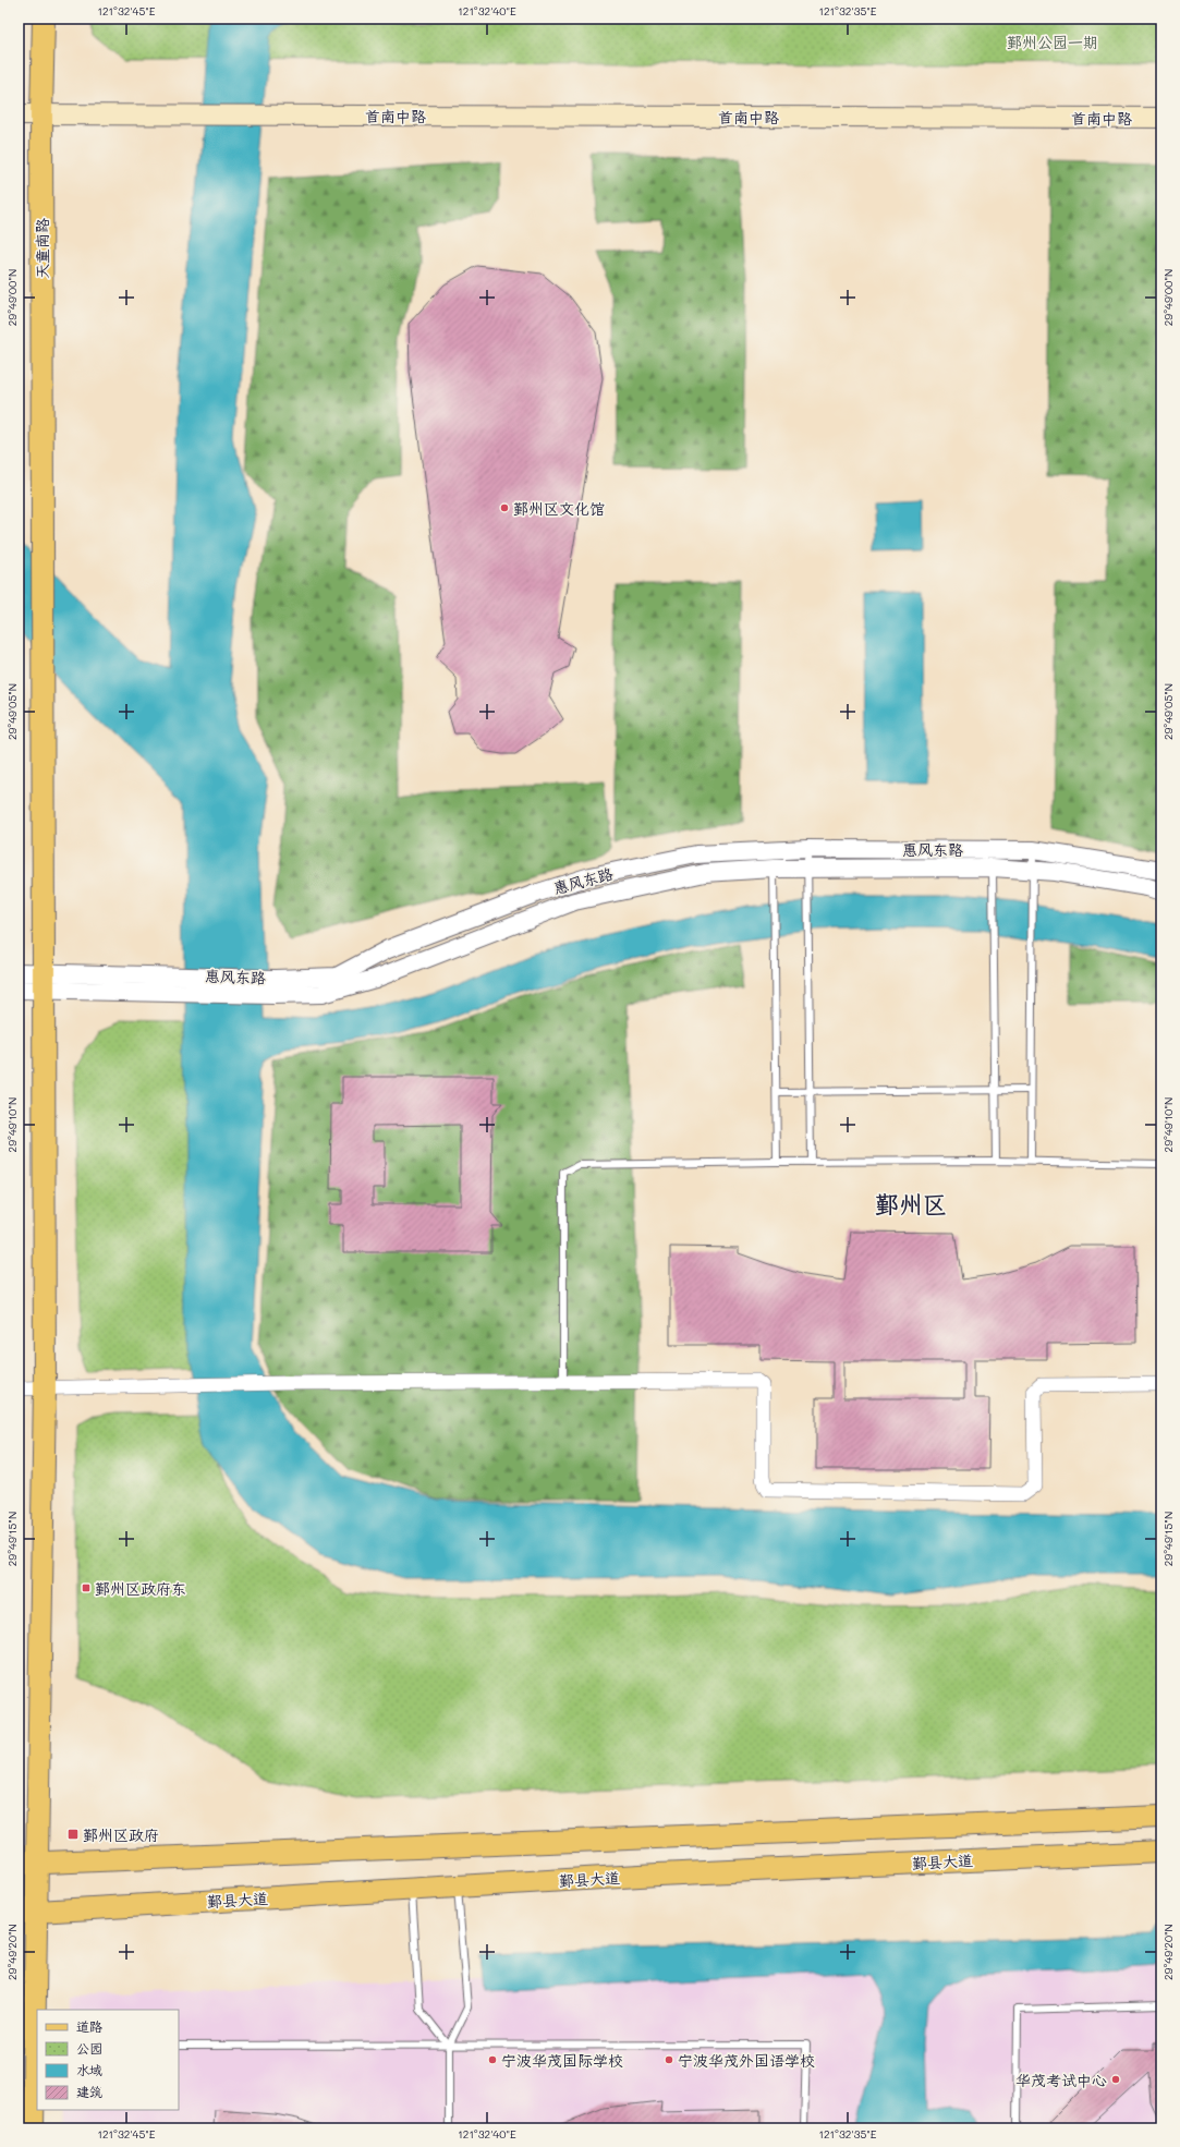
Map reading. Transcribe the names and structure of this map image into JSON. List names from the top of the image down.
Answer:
{
  "streets": {
    "main road": ["首南中路", "天童南路", "鄞县大道"],
    "street": ["惠风东路"]
  },
  "crossings": [
    ["首南中路", "天童南路"],
    ["天童南路", "惠风东路"],
    ["天童南路", "鄞县大道"]
  ],
  "districts": ["鄞州区"],
  "parks": ["鄞州公园一期"],
  "places": {
    "other": [
      "鄞州区文化馆",
      "宁波华茂国际学校",
      "宁波华茂外国语学校",
      "华茂考试中心"
    ],
    "transit": ["鄞州区政府东", "鄞州区政府"]
  },
  "legend": [
    "道路",
    "公园",
    "水域",
    "建筑"
  ],
  "coordinates": [
    "121°32'45\"E",
    "121°32'40\"E",
    "121°32'35\"E",
    "29°49'00\"N",
    "29°49'05\"N",
    "29°49'10\"N",
    "29°49'15\"N",
    "29°49'20\"N"
  ]
}
